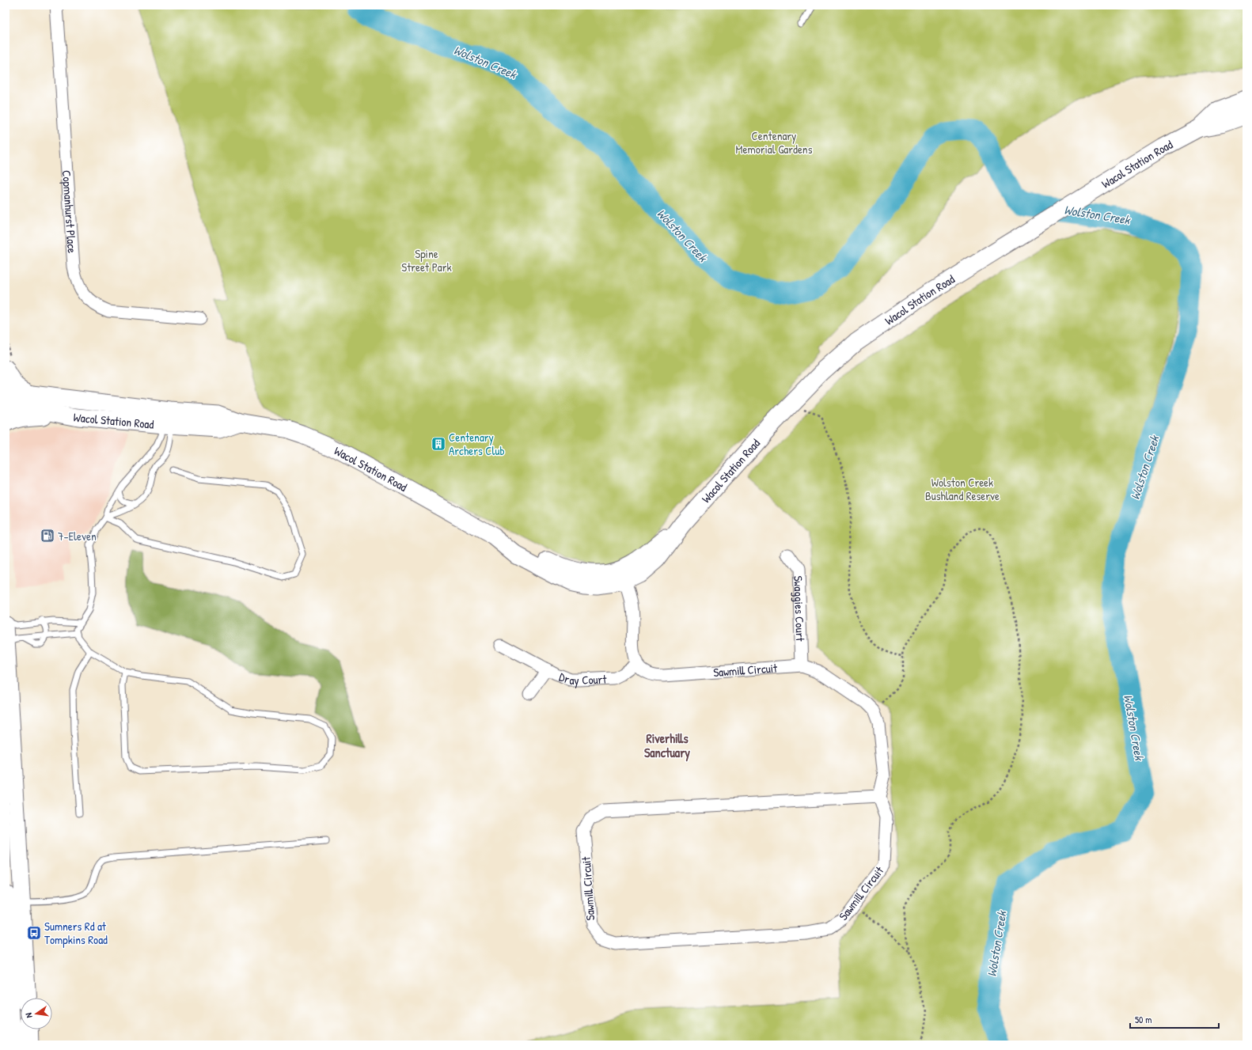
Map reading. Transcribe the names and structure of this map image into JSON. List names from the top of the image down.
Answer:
{
  "streets": {
    "main road": ["Wacol Station Road"],
    "street": [
      "Copmanhurst Place",
      "Swaggies Court",
      "Sawmill Circuit",
      "Dray Court"
    ]
  },
  "crossings": [
    ["Swaggies Court", "Sawmill Circuit"],
    ["Sawmill Circuit", "Dray Court"]
  ],
  "districts": ["Riverhills Sanctuary"],
  "water": ["Wolston Creek"],
  "parks": ["Centenary Memorial Gardens", "Spine Street Park", "Wolston Creek Bushland Reserve"],
  "places": {
    "building": ["Centenary Archers Club"],
    "fuel station": ["7-Eleven"],
    "bus stop": ["Sumners Rd at Tompkins Road"]
  },
  "scale_bar": "50 m",
  "north": "left"
}
